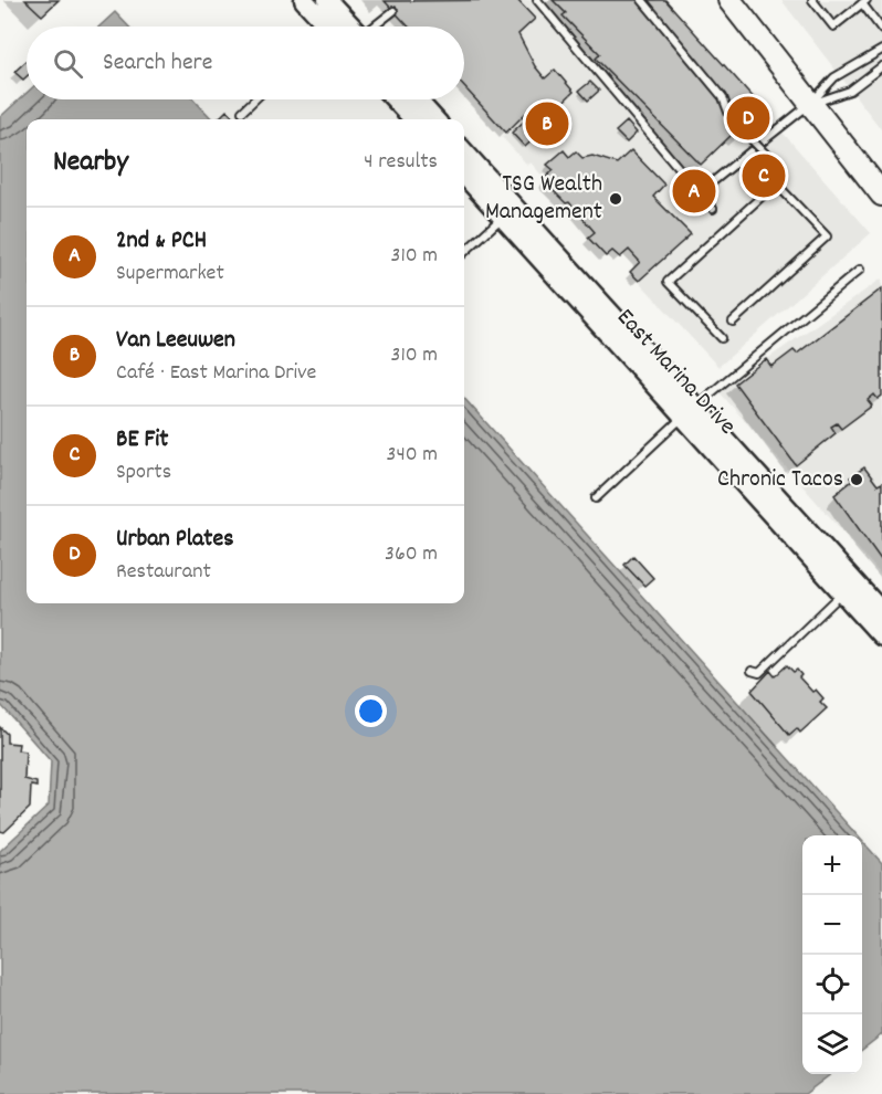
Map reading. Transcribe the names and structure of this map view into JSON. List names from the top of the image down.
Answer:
{
  "streets": {
    "main road": ["East Marina Drive"]
  },
  "places": ["TSG Wealth Management", "Chronic Tacos"],
  "page": {
    "search": "Search here",
    "pins": [
      "D",
      "B",
      "C",
      "A"
    ],
    "heading": ["Nearby", "4 results"],
    "list": [
      {
        "mark": "A",
        "name": "2nd & PCH",
        "note": "Supermarket",
        "value": "310 m"
      },
      {
        "mark": "B",
        "name": "Van Leeuwen",
        "note": "Café · East Marina Drive",
        "value": "310 m"
      },
      {
        "mark": "C",
        "name": "BE Fit",
        "note": "Sports",
        "value": "340 m"
      },
      {
        "mark": "D",
        "name": "Urban Plates",
        "note": "Restaurant",
        "value": "360 m"
      }
    ],
    "map_buttons": ["+", "−"]
  }
}
